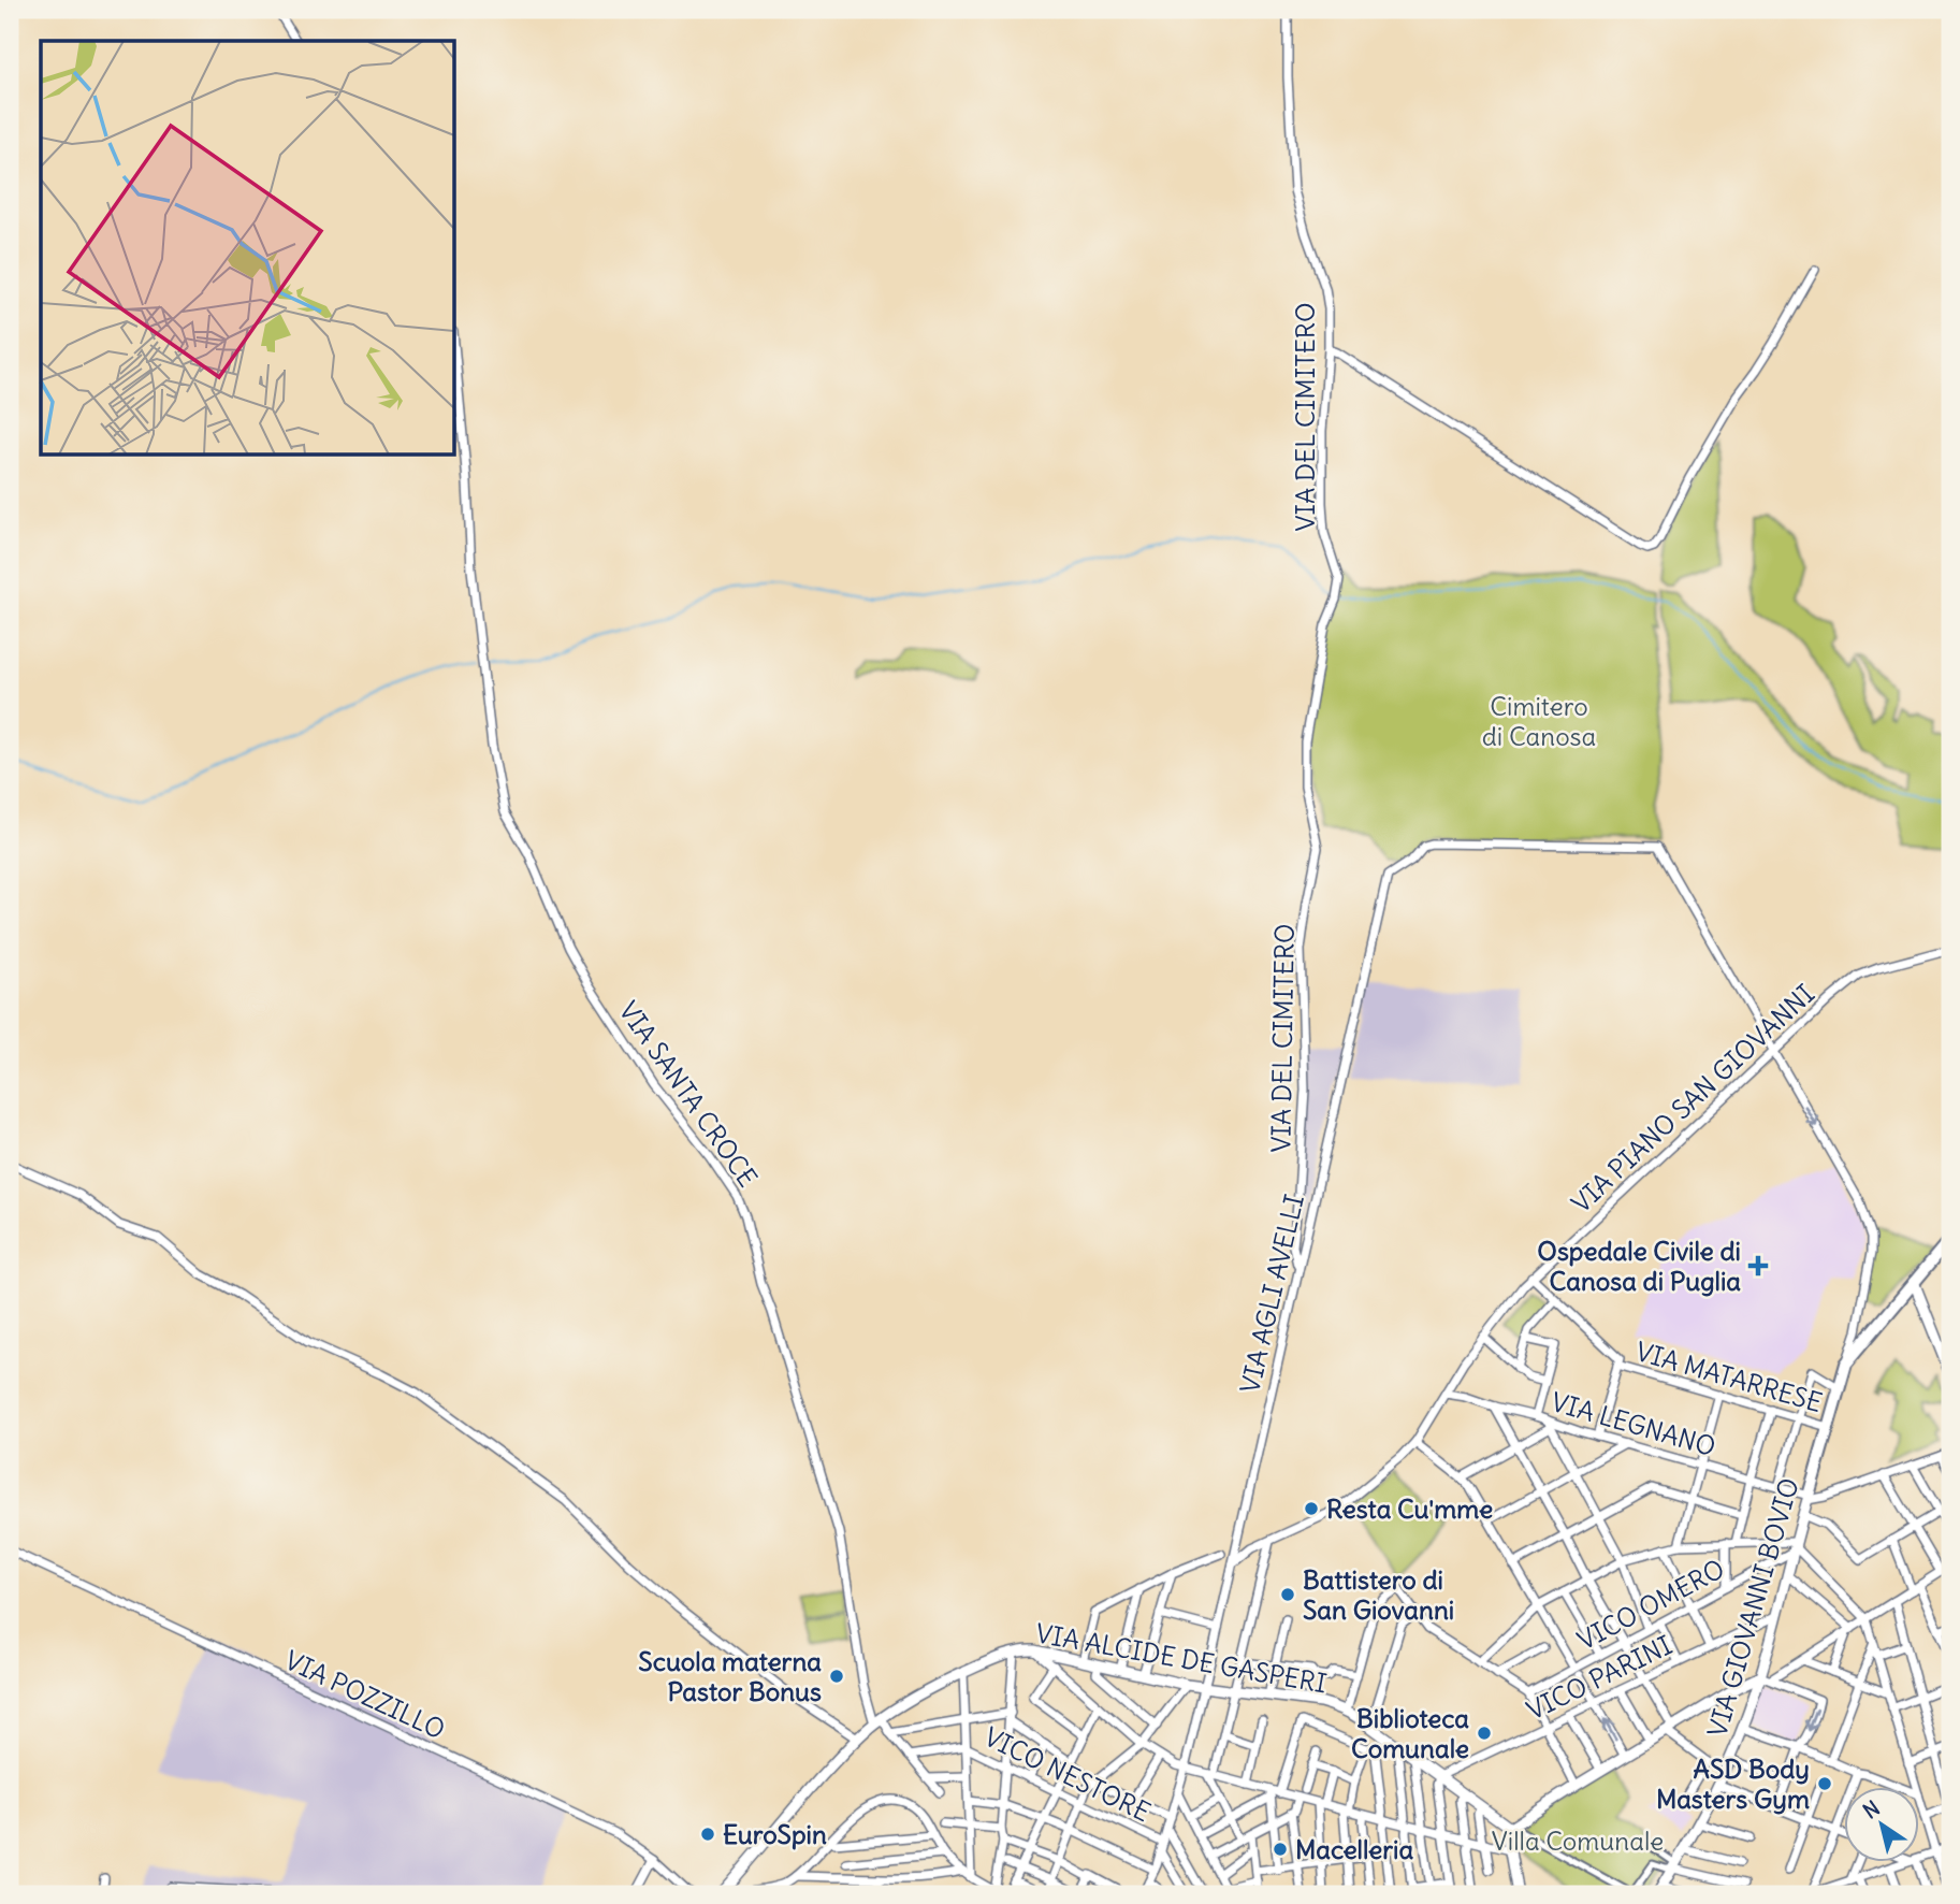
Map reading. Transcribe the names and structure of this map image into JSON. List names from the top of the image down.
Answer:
{
  "streets": {
    "main road": ["VIA GIOVANNI BOVIO"],
    "street": [
      "VIA DEL CIMITERO",
      "VIA SANTA CROCE",
      "VIA PIANO SAN GIOVANNI",
      "VIA AGLI AVELLI",
      "VIA MATARRESE",
      "VIA LEGNANO",
      "VICO OMERO",
      "VIA ALCIDE DE GASPERI",
      "VICO PARINI",
      "VIA POZZILLO",
      "VICO NESTORE"
    ]
  },
  "crossings": [
    ["VIA DEL CIMITERO", "VIA AGLI AVELLI"],
    ["VIA SANTA CROCE", "VIA ALCIDE DE GASPERI"],
    ["VIA SANTA CROCE", "VICO NESTORE"],
    ["VIA PIANO SAN GIOVANNI", "VIA AGLI AVELLI"],
    ["VIA PIANO SAN GIOVANNI", "VIA LEGNANO"],
    ["VIA AGLI AVELLI", "VIA ALCIDE DE GASPERI"],
    ["VIA AGLI AVELLI", "VICO NESTORE"],
    ["VIA MATARRESE", "VIA GIOVANNI BOVIO"],
    ["VIA LEGNANO", "VIA GIOVANNI BOVIO"],
    ["VICO OMERO", "VIA GIOVANNI BOVIO"],
    ["VIA GIOVANNI BOVIO", "VICO PARINI"],
    ["VIA ALCIDE DE GASPERI", "VICO PARINI"]
  ],
  "parks": ["Cimitero di Canosa", "Villa Comunale"],
  "places": {
    "health": ["Ospedale Civile di Canosa di Puglia"],
    "other": [
      "Resta Cu'mme",
      "Battistero di San Giovanni",
      "Scuola materna Pastor Bonus",
      "Biblioteca Comunale",
      "ASD Body Masters Gym",
      "EuroSpin",
      "Macelleria"
    ]
  },
  "north": "top left"
}
